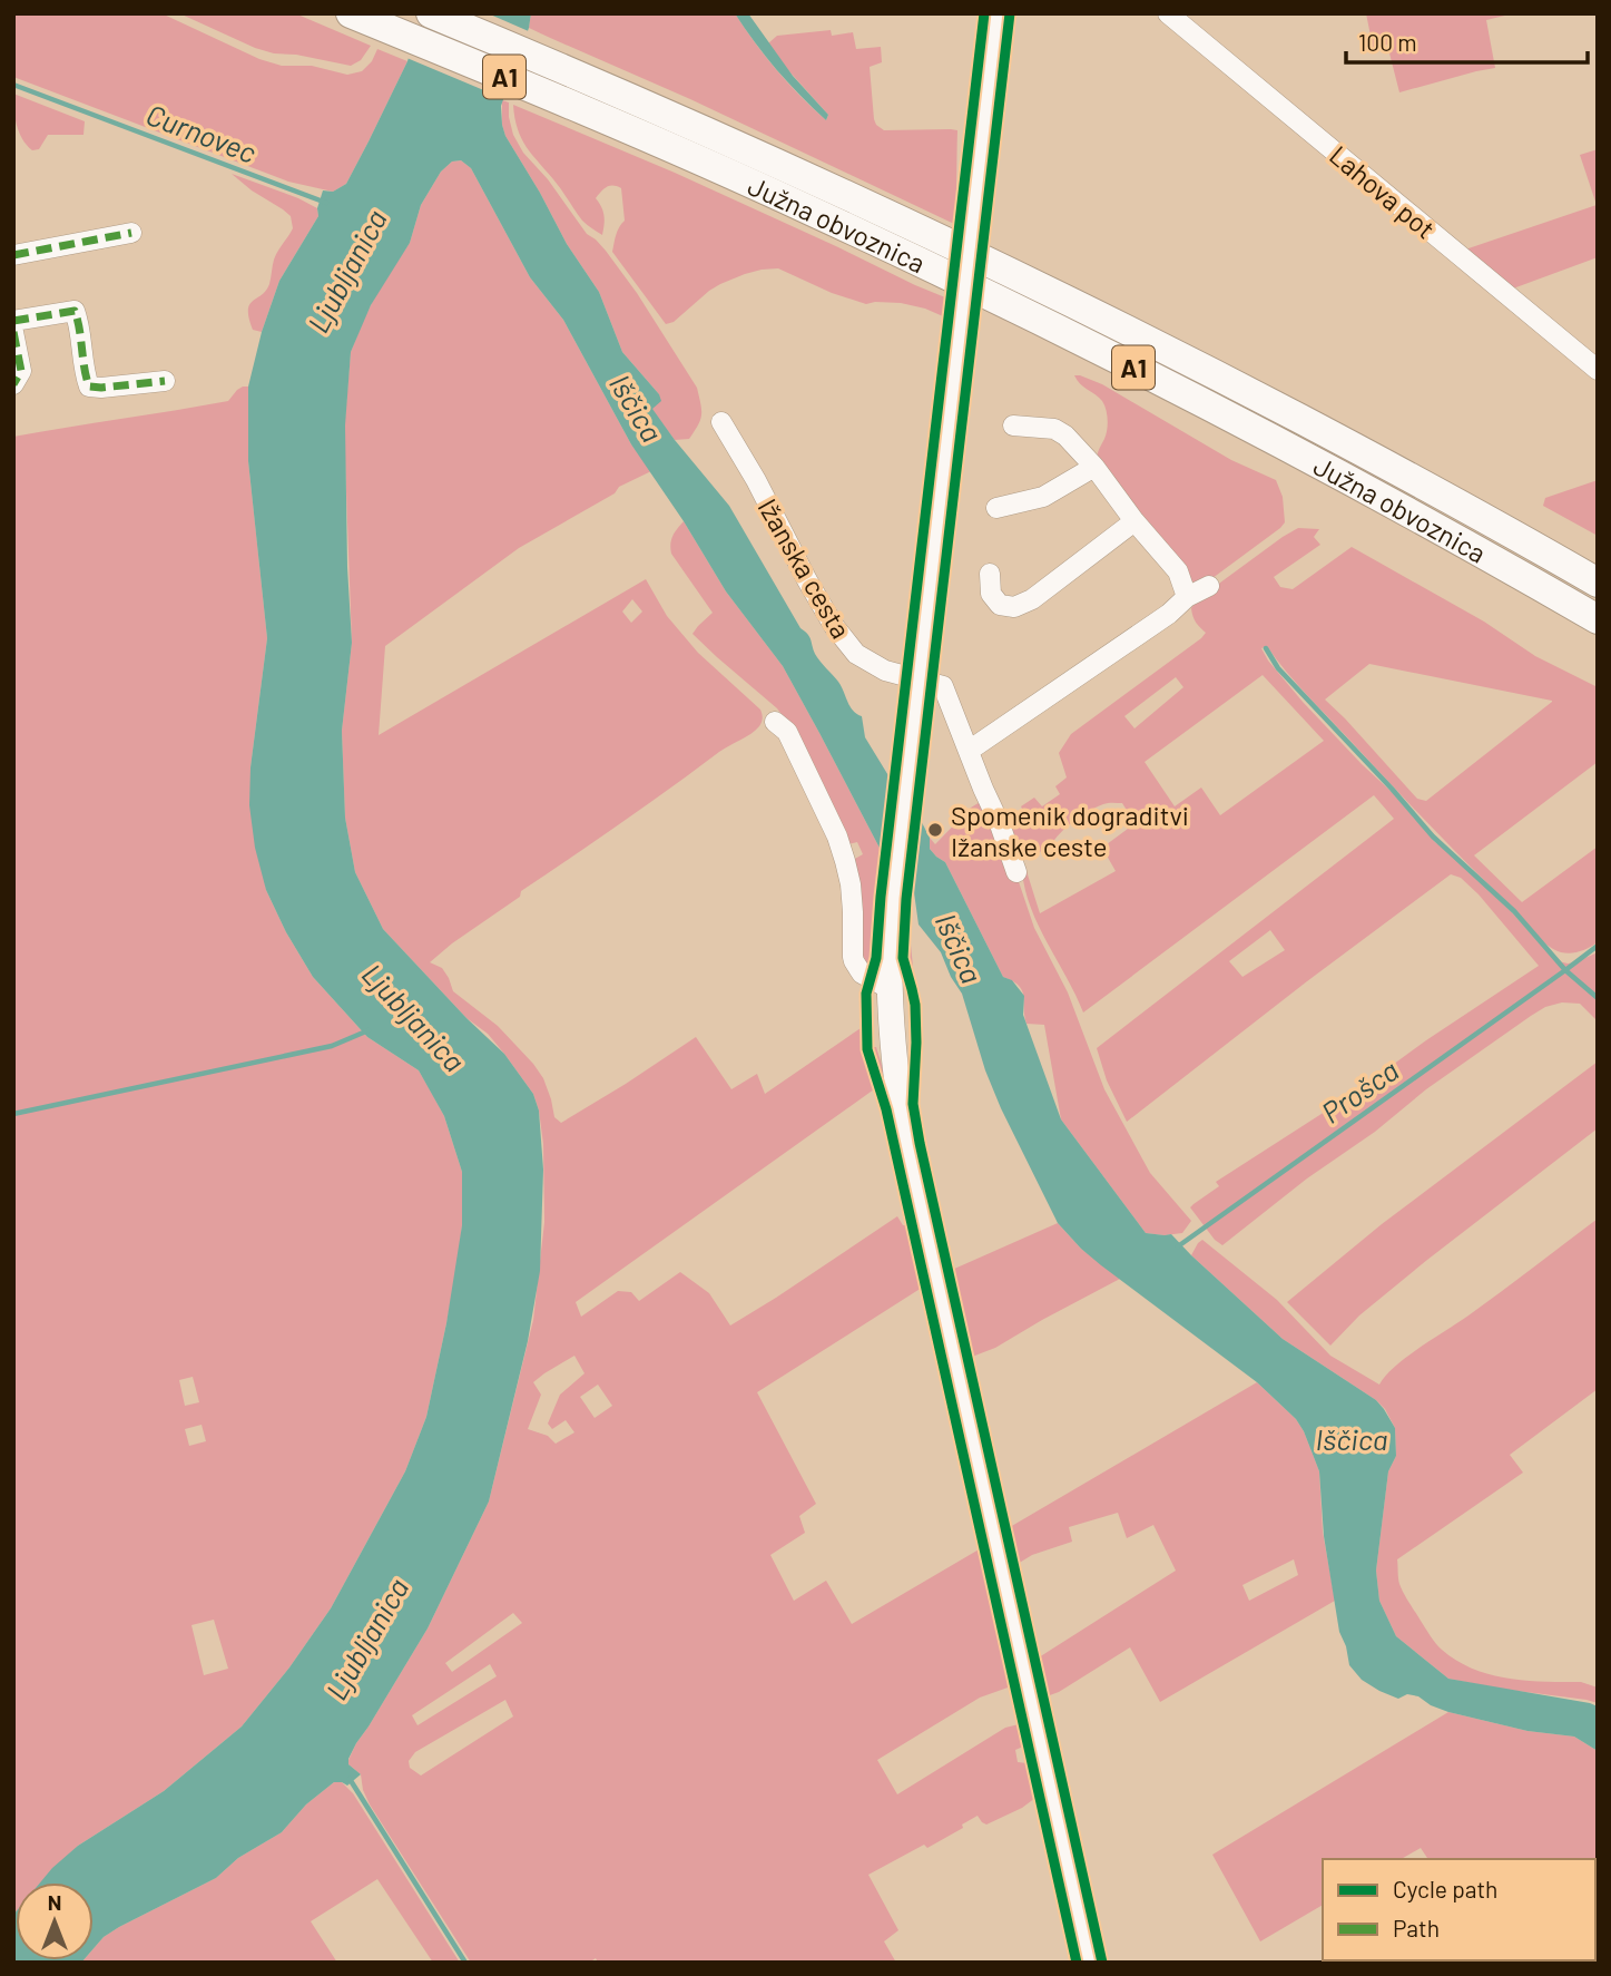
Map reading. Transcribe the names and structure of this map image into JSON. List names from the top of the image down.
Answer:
{
  "streets": {
    "highway": ["A1", "Južna obvoznica"],
    "street": ["Lahova pot", "Ižanska cesta"]
  },
  "water": [
    "Curnovec",
    "Ljubljanica",
    "Iščica",
    "Prošca"
  ],
  "places": ["Spomenik dograditvi Ižanske ceste"],
  "legend": ["Cycle path", "Path"],
  "scale_bar": "100 m",
  "north": "top"
}
